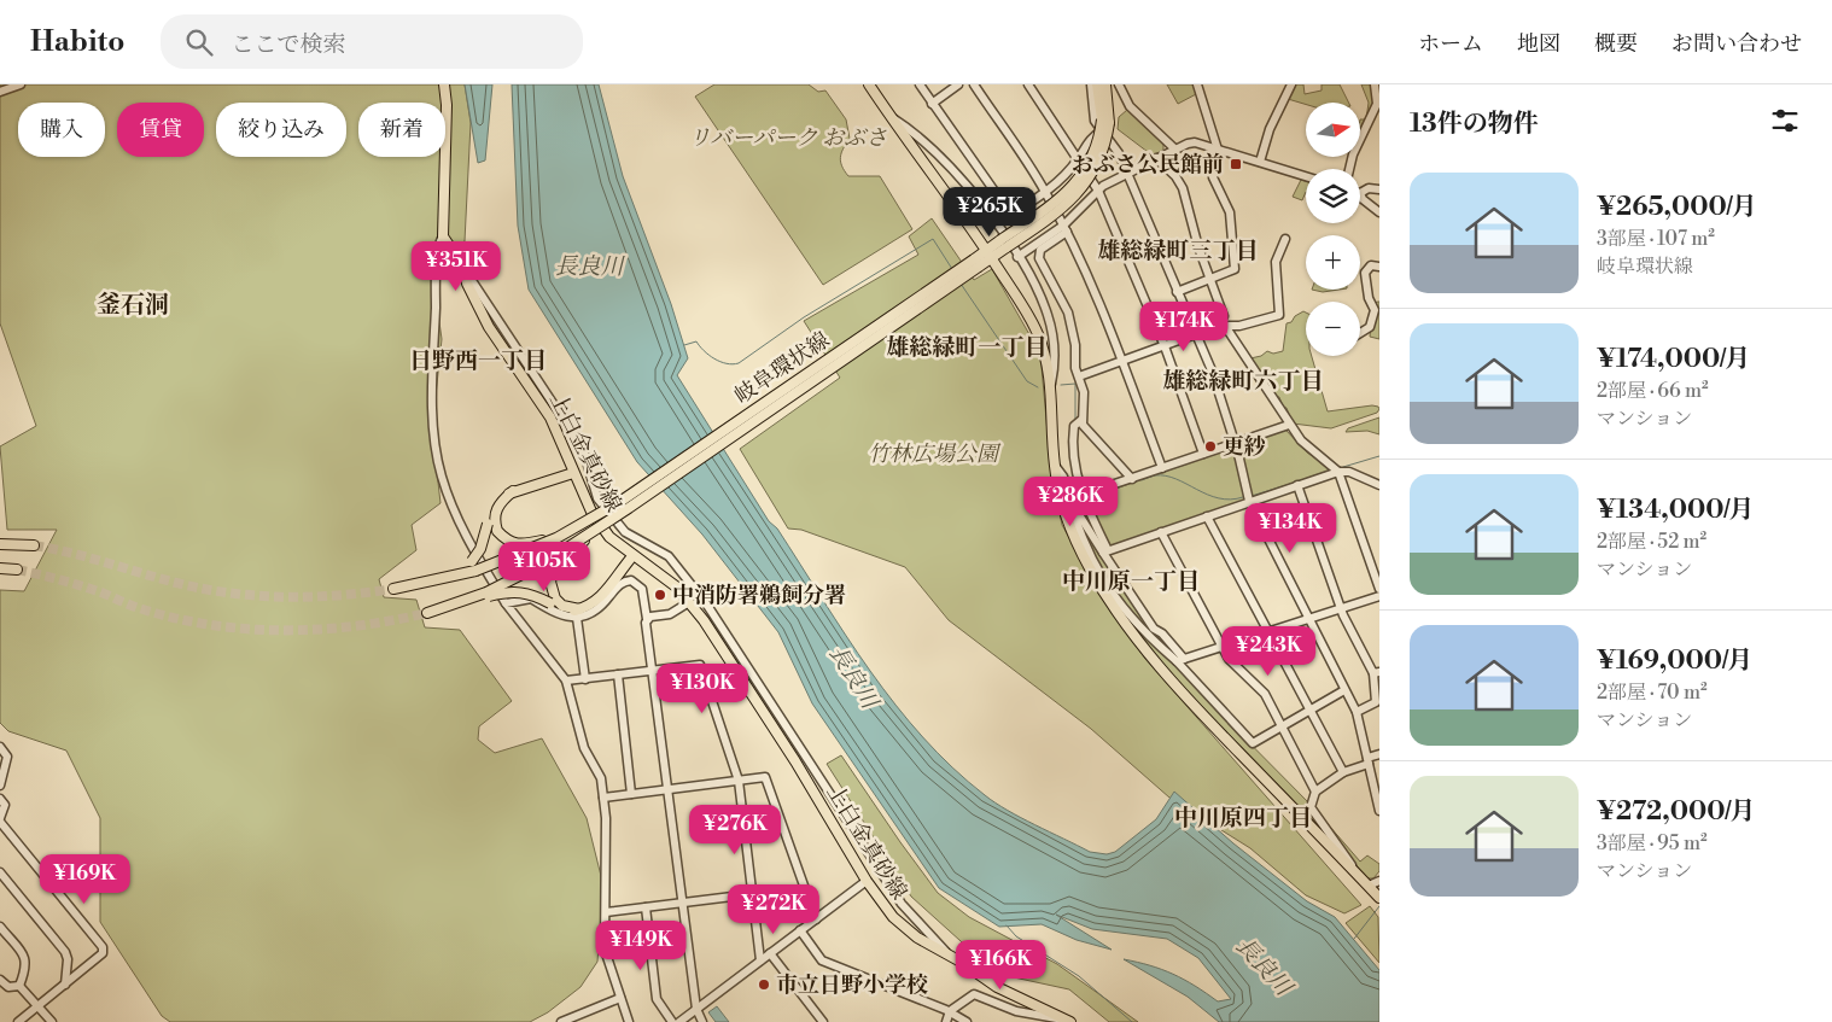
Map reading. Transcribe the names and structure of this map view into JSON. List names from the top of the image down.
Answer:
{
  "streets": {
    "main road": ["岐阜環状線", "上白金真砂線"]
  },
  "districts": [
    "雄総緑町三丁目",
    "釜石洞",
    "雄総緑町一丁目",
    "日野西一丁目",
    "雄総緑町六丁目",
    "中川原一丁目",
    "中川原四丁目"
  ],
  "water": ["長良川"],
  "parks": ["リバーパーク おぶさ", "竹林広場公園"],
  "places": {
    "transit": ["おぶさ公民館前"],
    "other": ["更紗", "中消防署鵜飼分署", "市立日野小学校"]
  },
  "north": "right",
  "page": {
    "header": "Habito",
    "search": "ここで検索",
    "nav": [
      "ホーム",
      "地図",
      "概要",
      "お問い合わせ"
    ],
    "heading": "13件の物件",
    "map_buttons": ["+", "−"],
    "chip": [
      "購入",
      "賃貸",
      "絞り込み",
      "新着"
    ],
    "list": [
      {
        "name": "¥265,000/月",
        "note": "3部屋 · 107 m² · 岐阜環状線"
      },
      {
        "name": "¥174,000/月",
        "note": "2部屋 · 66 m² · マンション"
      },
      {
        "name": "¥134,000/月",
        "note": "2部屋 · 52 m² · マンション"
      },
      {
        "name": "¥169,000/月",
        "note": "2部屋 · 70 m² · マンション"
      },
      {
        "name": "¥272,000/月",
        "note": "3部屋 · 95 m² · マンション"
      }
    ],
    "price": [
      "¥265K",
      "¥351K",
      "¥174K",
      "¥286K",
      "¥134K",
      "¥105K",
      "¥243K",
      "¥130K",
      "¥276K",
      "¥169K",
      "¥272K",
      "¥149K",
      "¥166K"
    ]
  }
}
